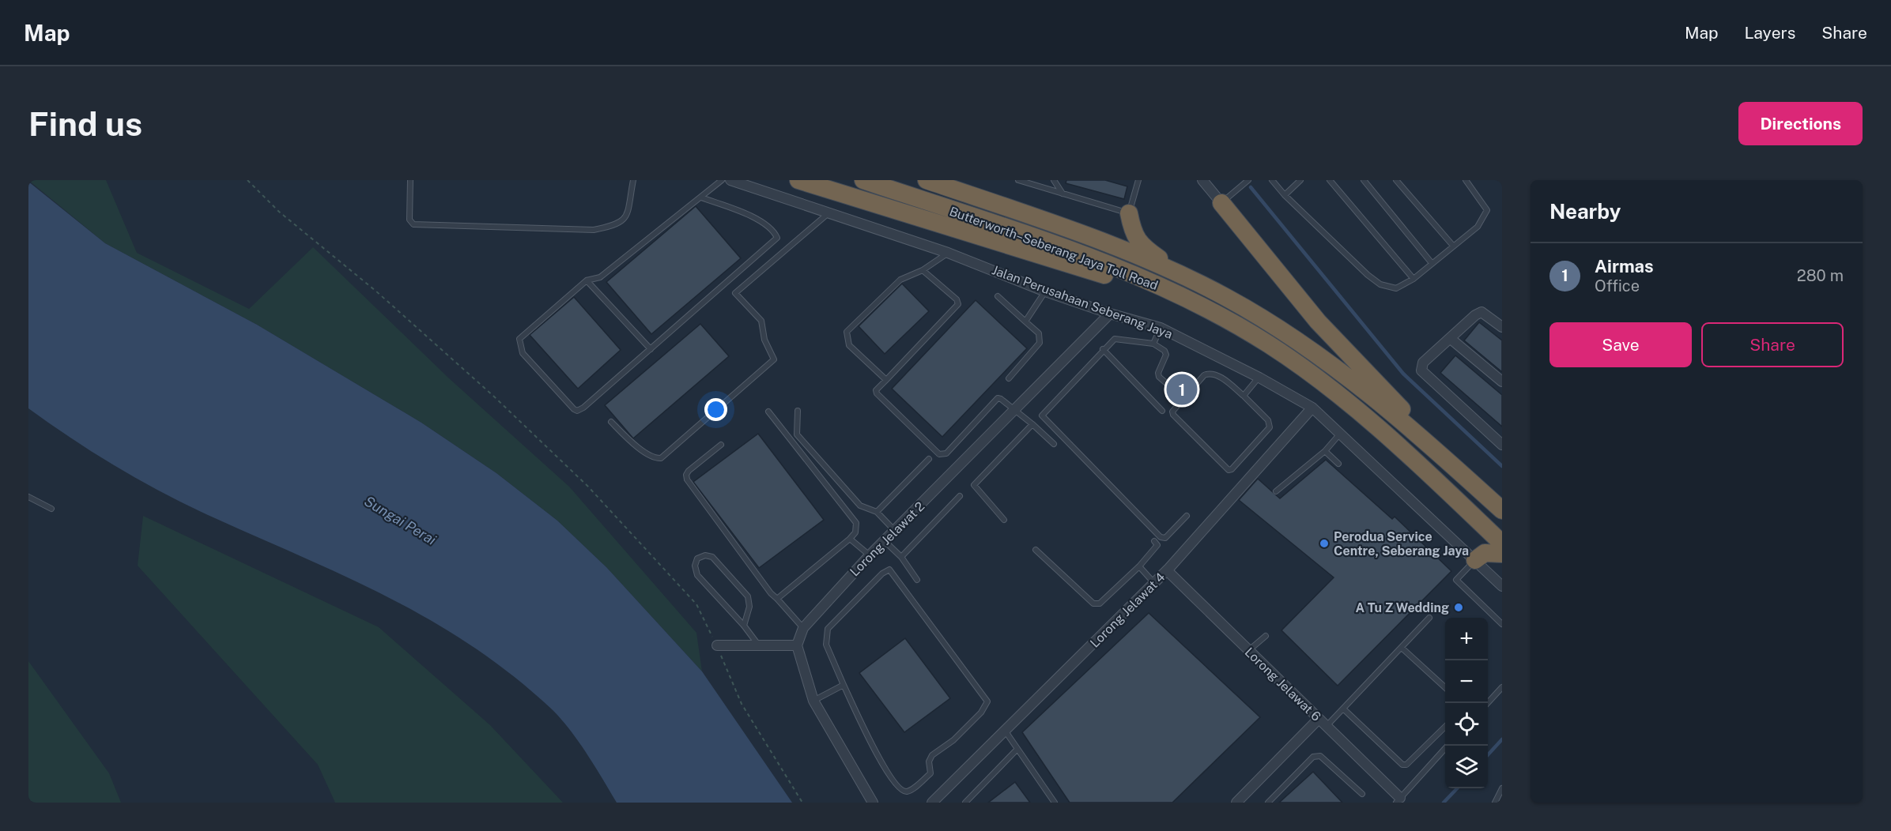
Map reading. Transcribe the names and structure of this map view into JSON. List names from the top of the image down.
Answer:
{
  "streets": {
    "highway": ["Butterworth–Seberang Jaya Toll Road"],
    "street": [
      "Jalan Perusahaan Seberang Jaya",
      "Lorong Jelawat 2",
      "Lorong Jelawat 4",
      "Lorong Jelawat 6"
    ]
  },
  "crossings": [
    ["Jalan Perusahaan Seberang Jaya", "Lorong Jelawat 2"],
    ["Jalan Perusahaan Seberang Jaya", "Lorong Jelawat 4"],
    ["Lorong Jelawat 4", "Lorong Jelawat 6"]
  ],
  "water": ["Sungai Perai"],
  "places": ["Perodua Service Centre, Seberang Jaya", "A Tu Z Wedding"],
  "page": {
    "header": "Map",
    "nav": ["Map", "Layers", "Share"],
    "buttons": [
      "Directions",
      ["Save", "Share"]
    ],
    "title": "Find us",
    "heading": "Nearby",
    "list": [
      {
        "mark": "1",
        "name": "Airmas",
        "note": "Office",
        "value": "280 m"
      }
    ],
    "pins": "1",
    "map_buttons": ["+", "−"]
  }
}
